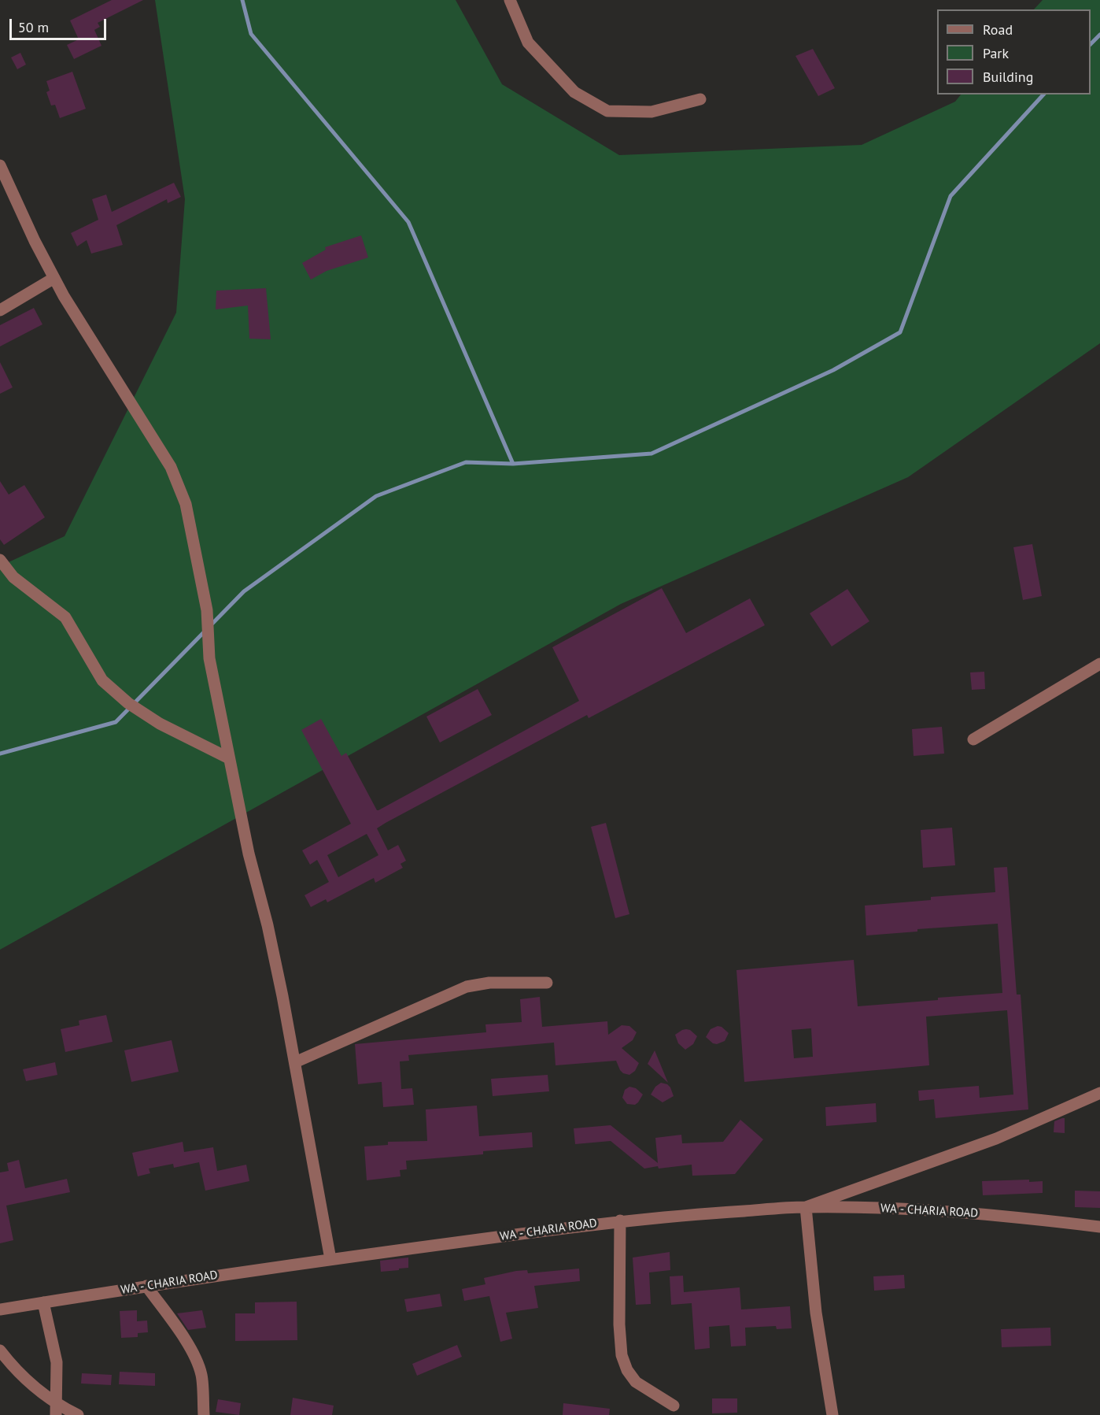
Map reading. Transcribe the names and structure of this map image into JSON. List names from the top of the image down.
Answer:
{
  "streets": {
    "street": ["WA - CHARIA ROAD"]
  },
  "legend": ["Road", "Park", "Building"],
  "scale_bar": "50 m"
}
